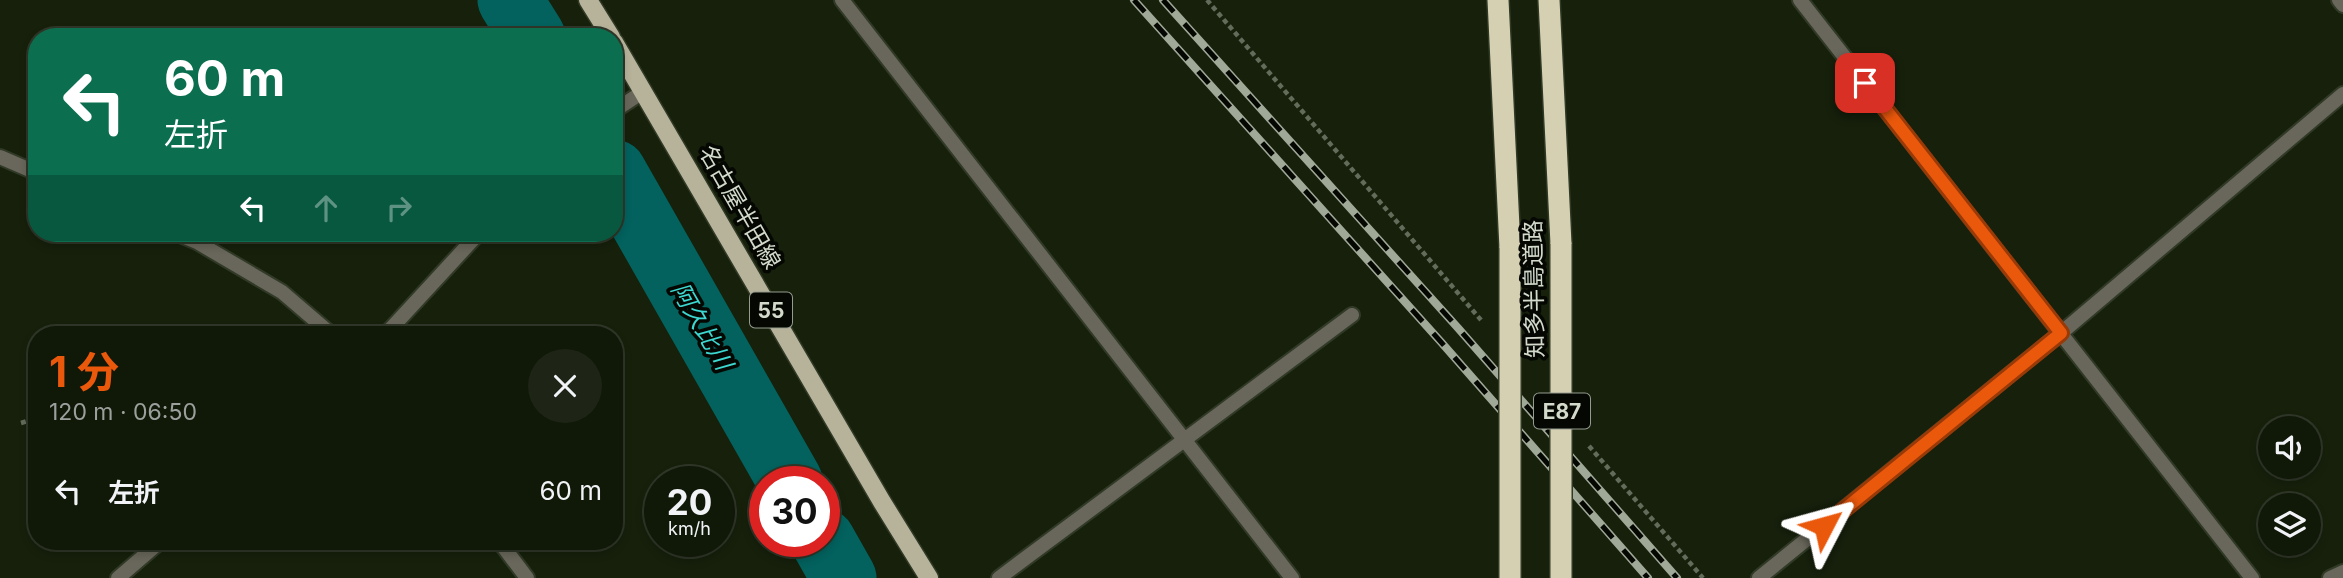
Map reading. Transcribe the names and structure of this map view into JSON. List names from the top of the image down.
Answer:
{
  "streets": {
    "highway": ["知多半島道路", "E87"],
    "main road": ["名古屋半田線", "55"]
  },
  "water": ["阿久比川"],
  "page": {
    "turn": ["60 m", "左折"],
    "heading": ["1 分", "120 m · 06:50"],
    "list": [
      {
        "name": "左折",
        "value": "60 m"
      }
    ],
    "speed": "20 km/h",
    "limit": "30"
  }
}
